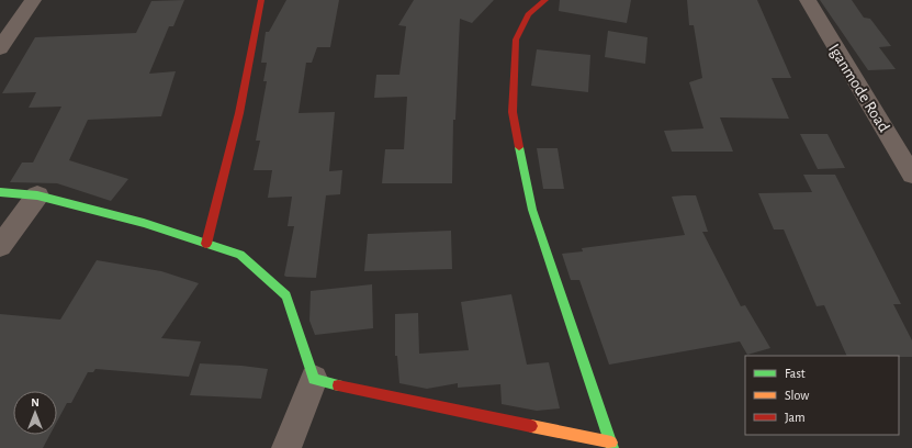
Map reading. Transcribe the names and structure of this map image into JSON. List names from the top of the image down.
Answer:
{
  "streets": {
    "street": ["Iganmode Road"]
  },
  "legend": ["Fast", "Slow", "Jam"],
  "north": "top"
}
